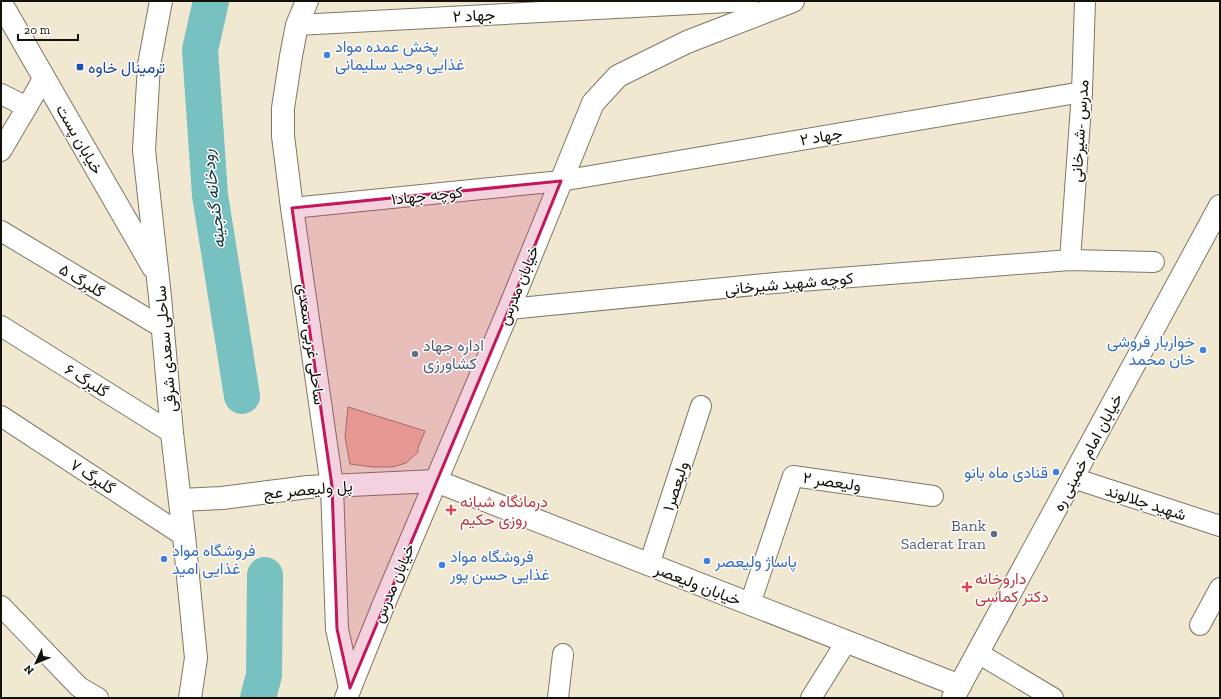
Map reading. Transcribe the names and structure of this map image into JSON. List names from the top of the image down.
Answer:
{
  "streets": {
    "street": [
      "جهاد ۲",
      "مدرس -شیرخانی",
      "خیابان پست",
      "کوچه جهاد۱",
      "گلبرگ ۵",
      "کوچه شهید شیرخانی",
      "خیابان مدرس",
      "ساحلی غربی سعدی",
      "ساحلی سعدی شرقی",
      "گلبرگ ۶",
      "خیابان امام خمینی ره",
      "گلبرگ ۷",
      "ولیعصر ۲",
      "ولیعصر۱",
      "پل ولیعصر عج",
      "شهید جلالوند",
      "خیابان ولیعصر"
    ]
  },
  "crossings": [
    ["جهاد ۲", "مدرس -شیرخانی"],
    ["جهاد ۲", "کوچه جهاد۱"],
    ["جهاد ۲", "خیابان مدرس"],
    ["جهاد ۲", "ساحلی غربی سعدی"],
    ["مدرس -شیرخانی", "کوچه شهید شیرخانی"],
    ["خیابان پست", "ساحلی سعدی شرقی"],
    ["کوچه جهاد۱", "خیابان مدرس"],
    ["کوچه جهاد۱", "ساحلی غربی سعدی"],
    ["گلبرگ ۵", "ساحلی سعدی شرقی"],
    ["کوچه شهید شیرخانی", "خیابان مدرس"],
    ["خیابان مدرس", "ساحلی غربی سعدی"],
    ["خیابان مدرس", "پل ولیعصر عج"],
    ["خیابان مدرس", "خیابان ولیعصر"],
    ["ساحلی غربی سعدی", "پل ولیعصر عج"],
    ["ساحلی سعدی شرقی", "گلبرگ ۶"],
    ["ساحلی سعدی شرقی", "گلبرگ ۷"],
    ["ساحلی سعدی شرقی", "پل ولیعصر عج"],
    ["خیابان امام خمینی ره", "شهید جلالوند"],
    ["خیابان امام خمینی ره", "خیابان ولیعصر"],
    ["ولیعصر ۲", "خیابان ولیعصر"],
    ["ولیعصر۱", "خیابان ولیعصر"],
    ["پل ولیعصر عج", "خیابان ولیعصر"]
  ],
  "water": ["رودخانه گنجینه"],
  "places": {
    "other": [
      "پخش عمده مواد غذایی وحید سلیمانی",
      "خواربار فروشی خان محمد",
      "اداره جهاد کشاورزی",
      "قنادی ماه بانو",
      "Bank Saderat Iran",
      "فروشگاه مواد غذایی امید",
      "پاساژ ولیعصر",
      "فروشگاه مواد غذایی حسن پور"
    ],
    "transit": ["ترمینال خاوه"],
    "health": ["درمانگاه شبانه روزی حکیم", "داروخانه دکتر کماسی"]
  },
  "scale_bar": "20 m",
  "north": "bottom left"
}
